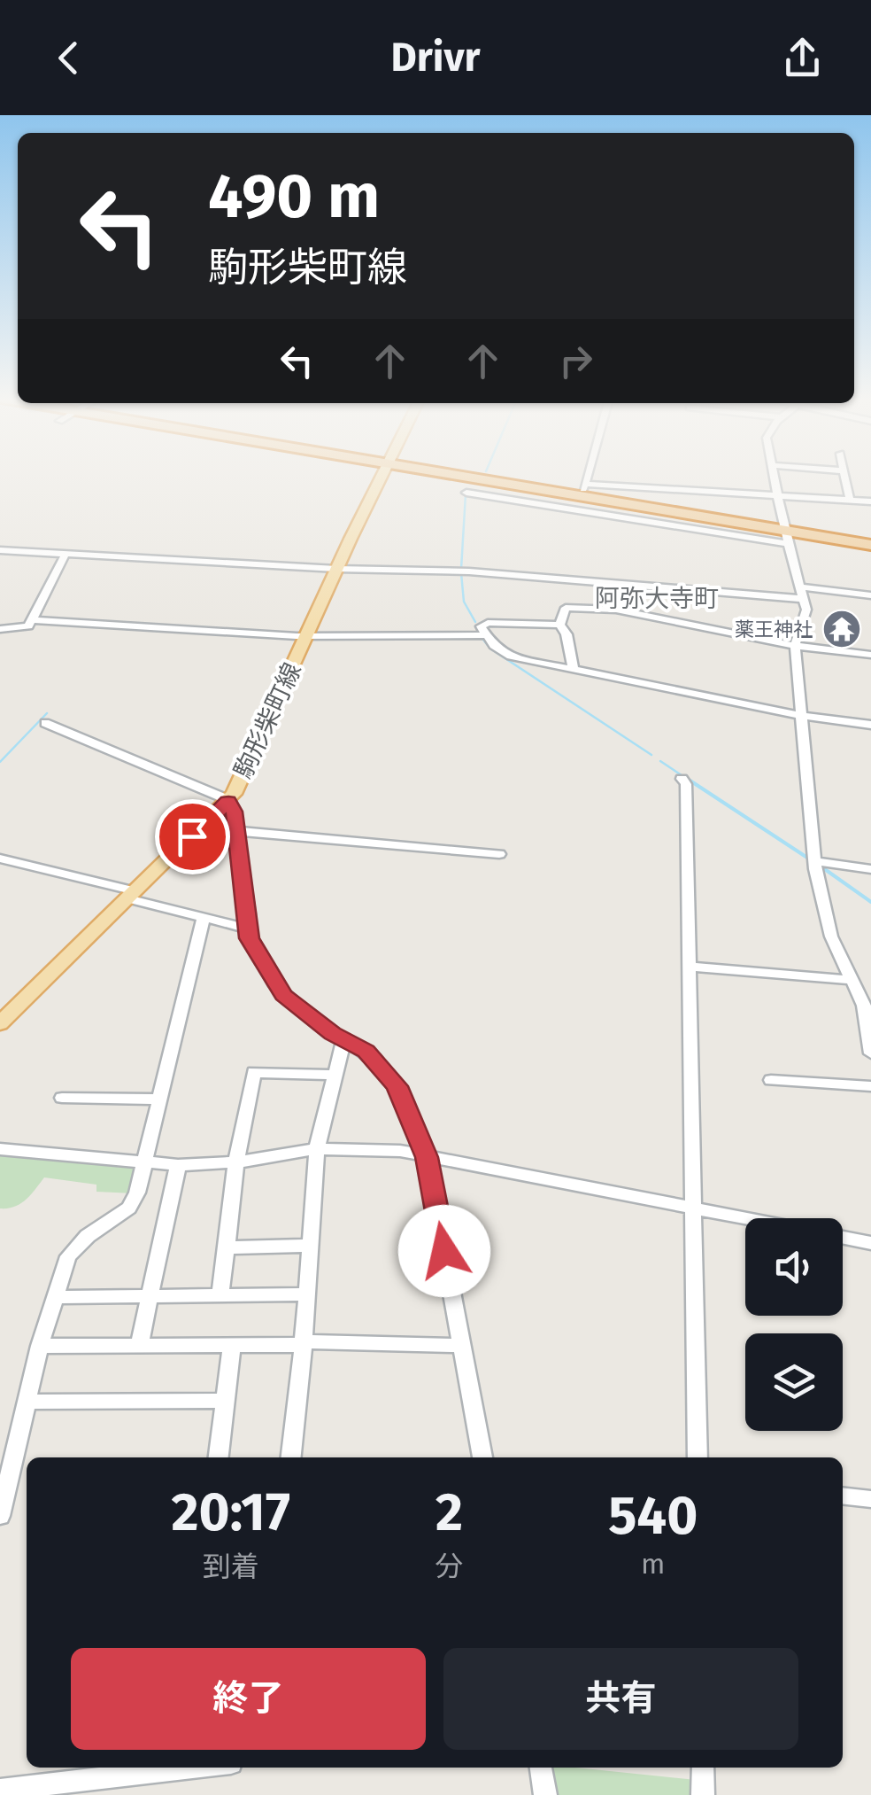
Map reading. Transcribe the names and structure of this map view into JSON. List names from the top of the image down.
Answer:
{
  "streets": {
    "main road": ["駒形柴町線"]
  },
  "districts": ["阿弥大寺町"],
  "places": {
    "temple": ["薬王神社"]
  },
  "page": {
    "header": "Drivr",
    "turn": ["490 m", "駒形柴町線"],
    "eta": [
      "20:17",
      "到着",
      "2",
      "分",
      "540",
      "m"
    ],
    "buttons": ["終了", "共有"]
  }
}
